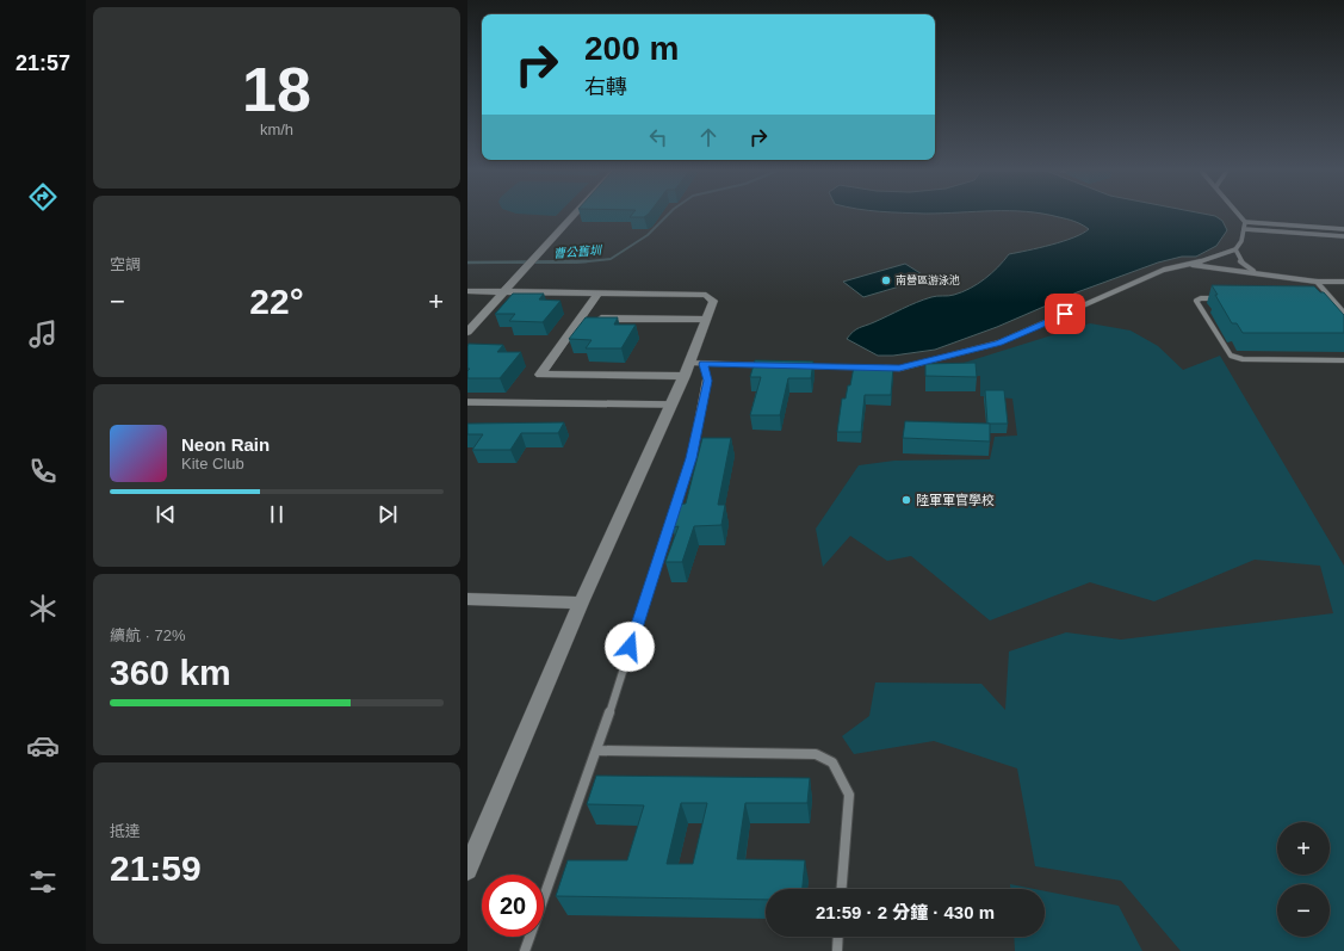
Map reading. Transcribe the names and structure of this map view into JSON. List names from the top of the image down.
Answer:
{
  "water": ["曹公舊圳"],
  "places": ["南營區游泳池", "陸軍軍官學校"],
  "page": {
    "tabs": "21:57",
    "tile": [
      ["18", "km/h"],
      "空調",
      ["續航 · 72%", "360 km"],
      ["抵達", "21:59"]
    ],
    "turn": ["200 m", "右轉"],
    "heat": ["−", "22°", "+"],
    "song": ["Neon Rain", "Kite Club"],
    "map_buttons": ["+", "−"],
    "limit": "20",
    "trip": "21:59 · 2 分鐘 · 430 m"
  }
}
